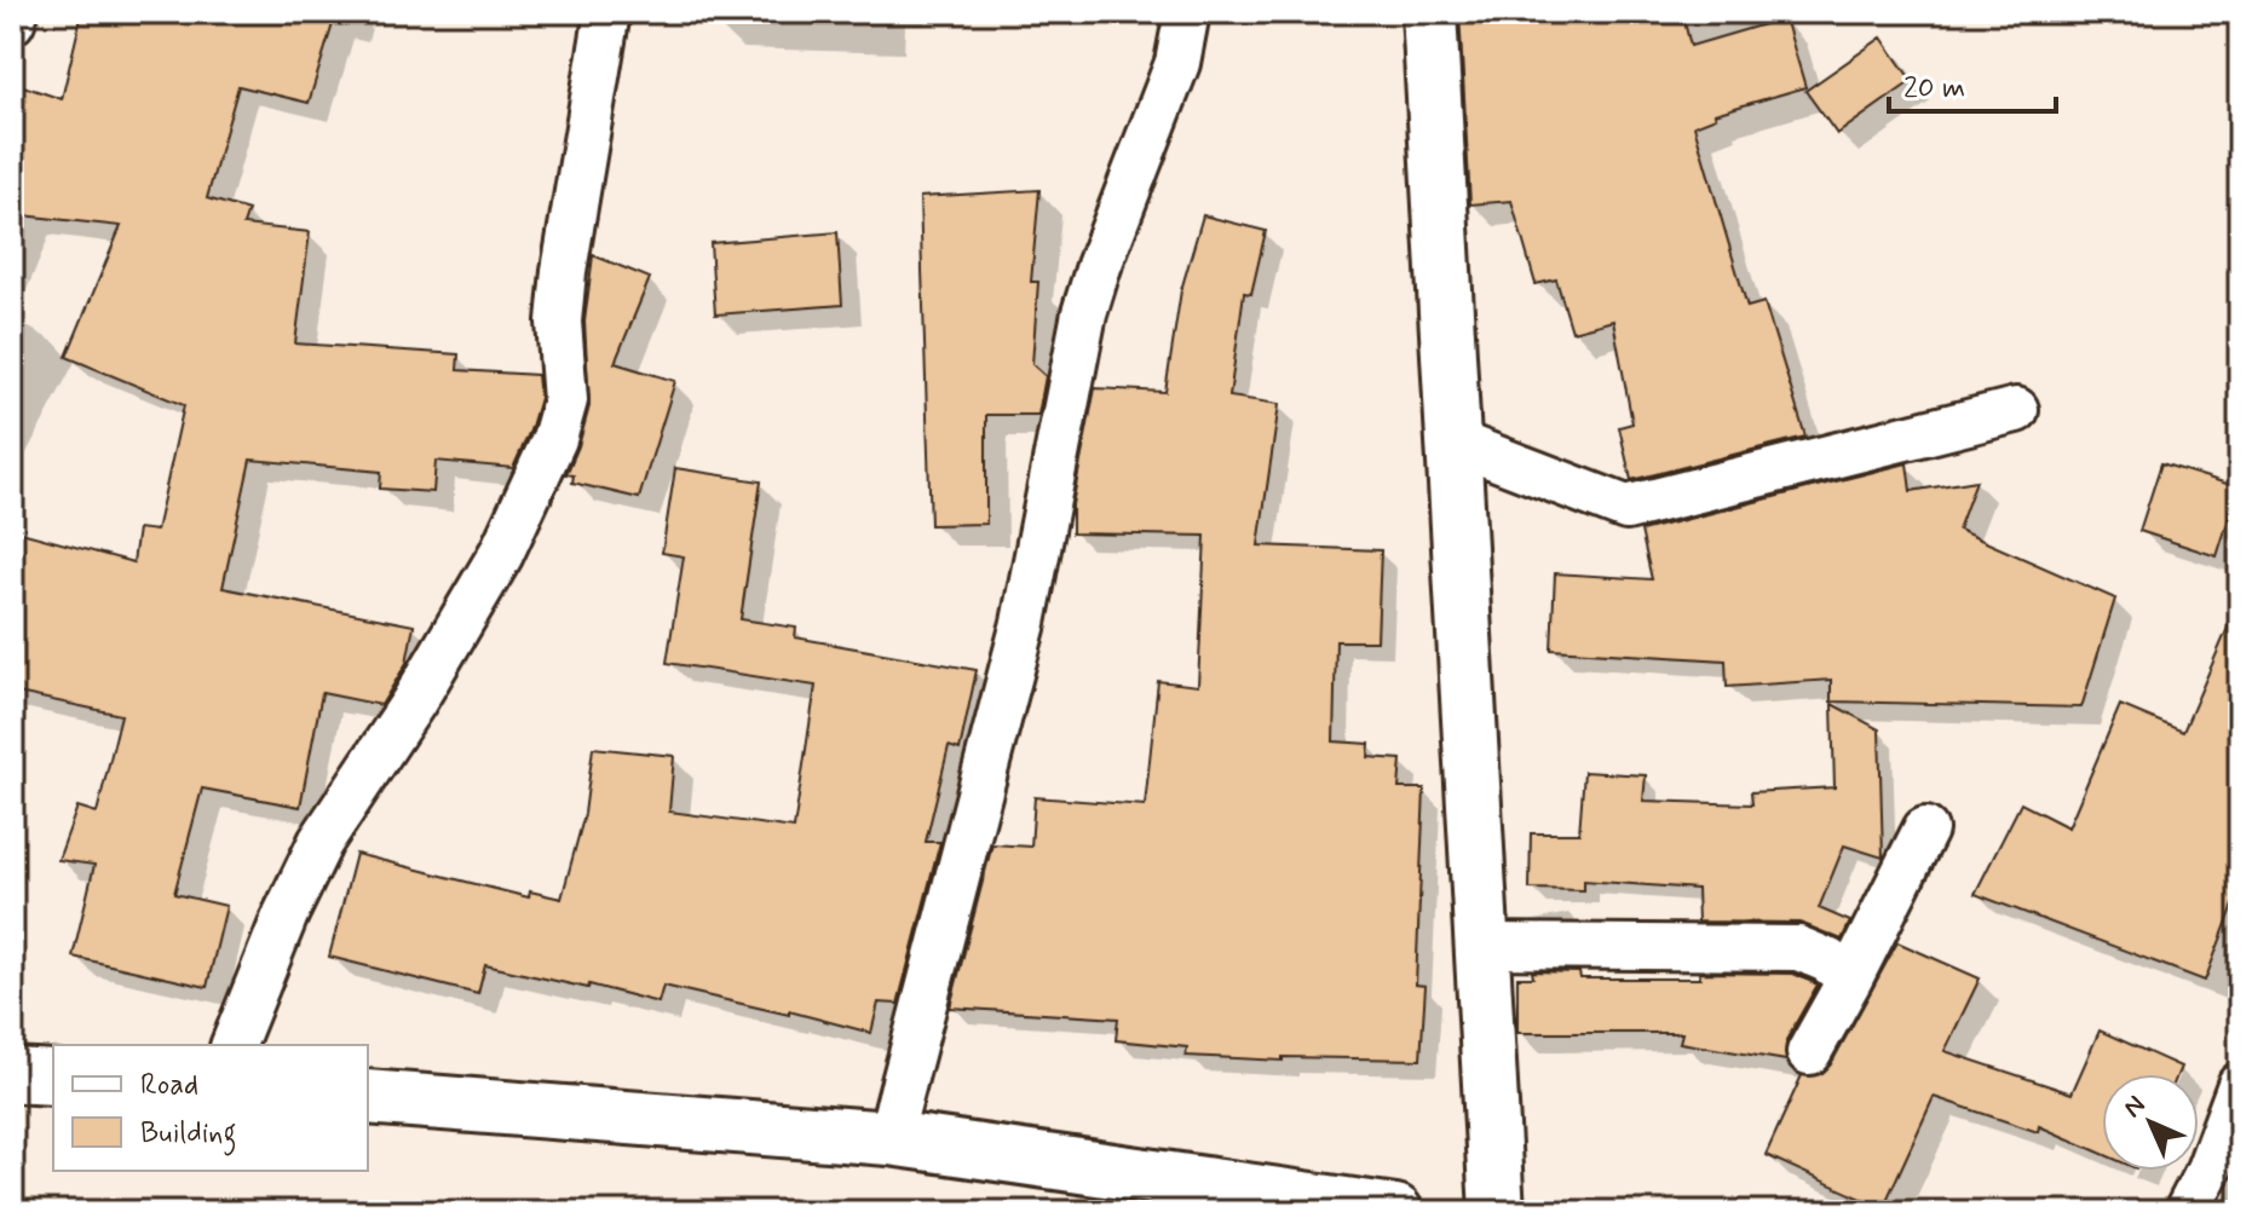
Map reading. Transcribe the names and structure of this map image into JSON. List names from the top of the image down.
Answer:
{
  "legend": ["Road", "Building"],
  "scale_bar": "20 m",
  "north": "top left"
}
